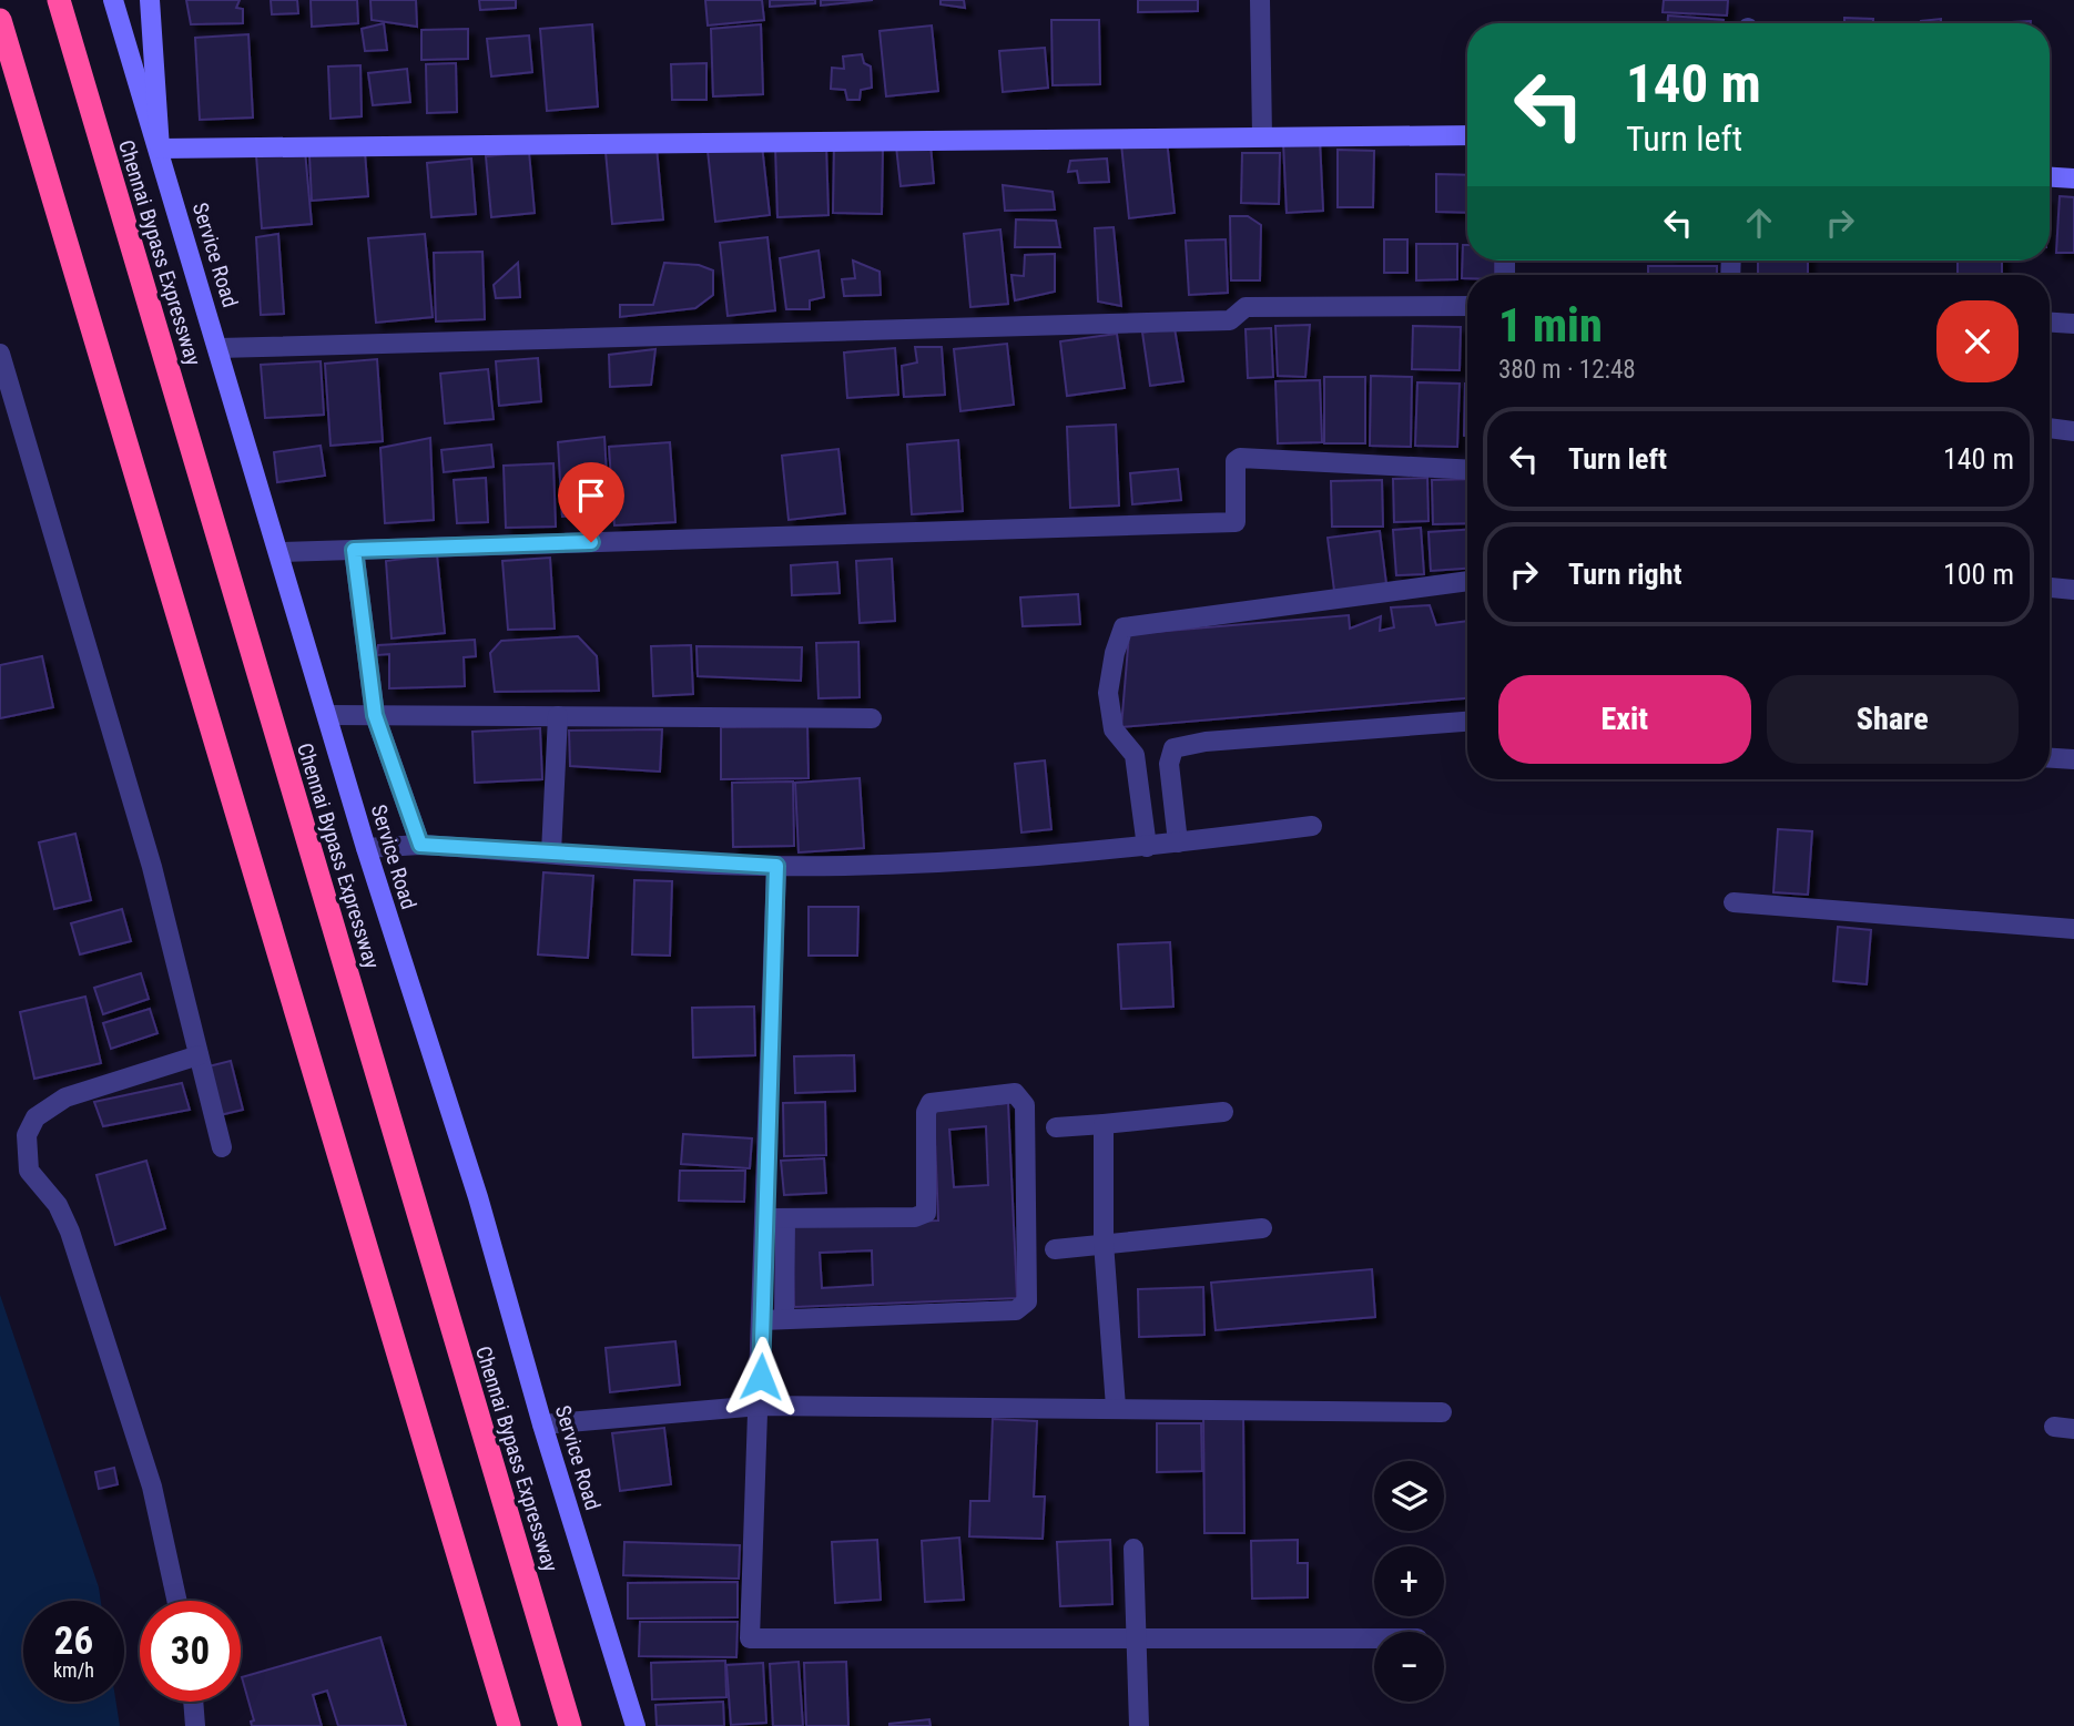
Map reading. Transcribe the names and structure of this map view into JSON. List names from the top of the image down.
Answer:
{
  "streets": {
    "highway": ["Chennai Bypass Expressway"],
    "street": ["Service Road"]
  },
  "page": {
    "turn": ["140 m", "Turn left"],
    "heading": ["1 min", "380 m · 12:48"],
    "list": [
      {
        "name": "Turn left",
        "value": "140 m"
      },
      {
        "name": "Turn right",
        "value": "100 m"
      }
    ],
    "buttons": ["Exit", "Share"],
    "map_buttons": ["+", "−"],
    "speed": "26 km/h",
    "limit": "30"
  }
}
